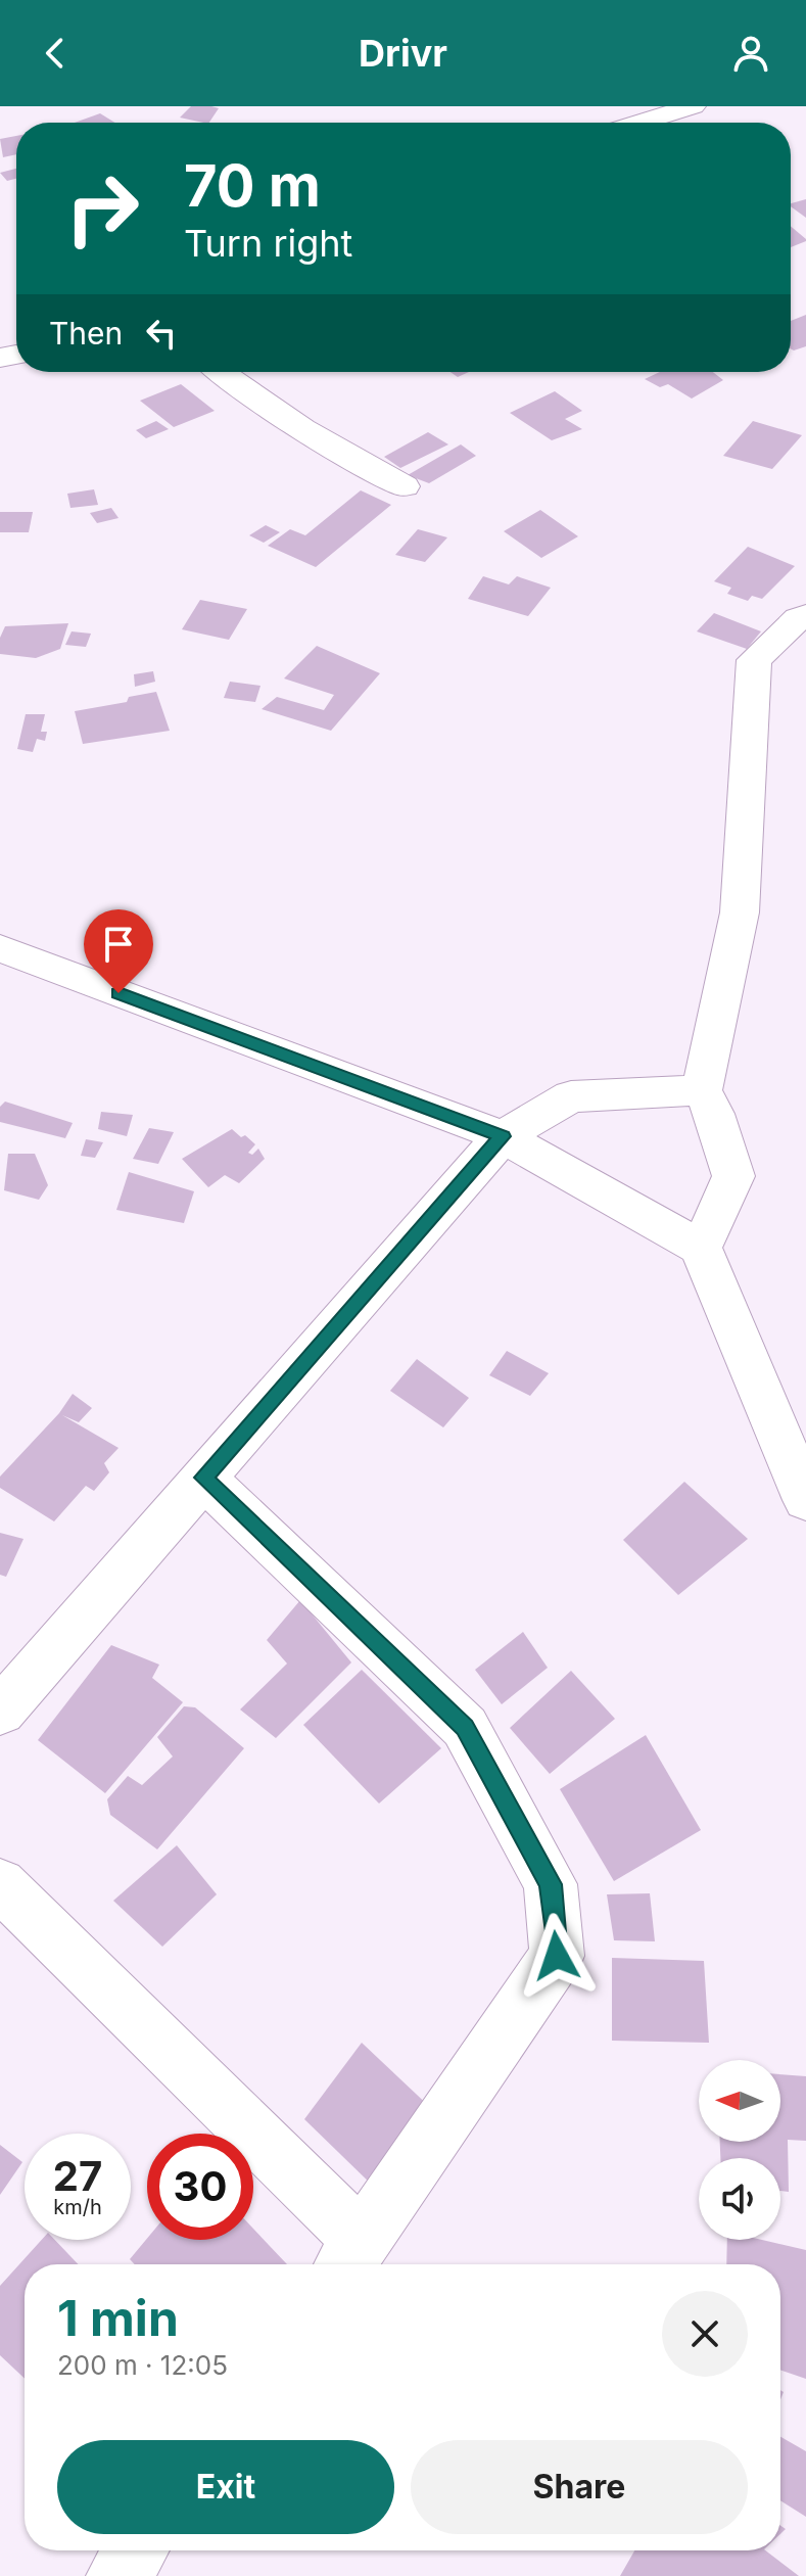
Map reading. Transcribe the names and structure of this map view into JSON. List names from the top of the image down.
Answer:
{
  "north": "left",
  "page": {
    "header": "Drivr",
    "turn": ["70 m", "Turn right"],
    "then": "Then",
    "speed": "27 km/h",
    "limit": "30",
    "heading": ["1 min", "200 m · 12:05"],
    "buttons": ["Exit", "Share"]
  }
}
